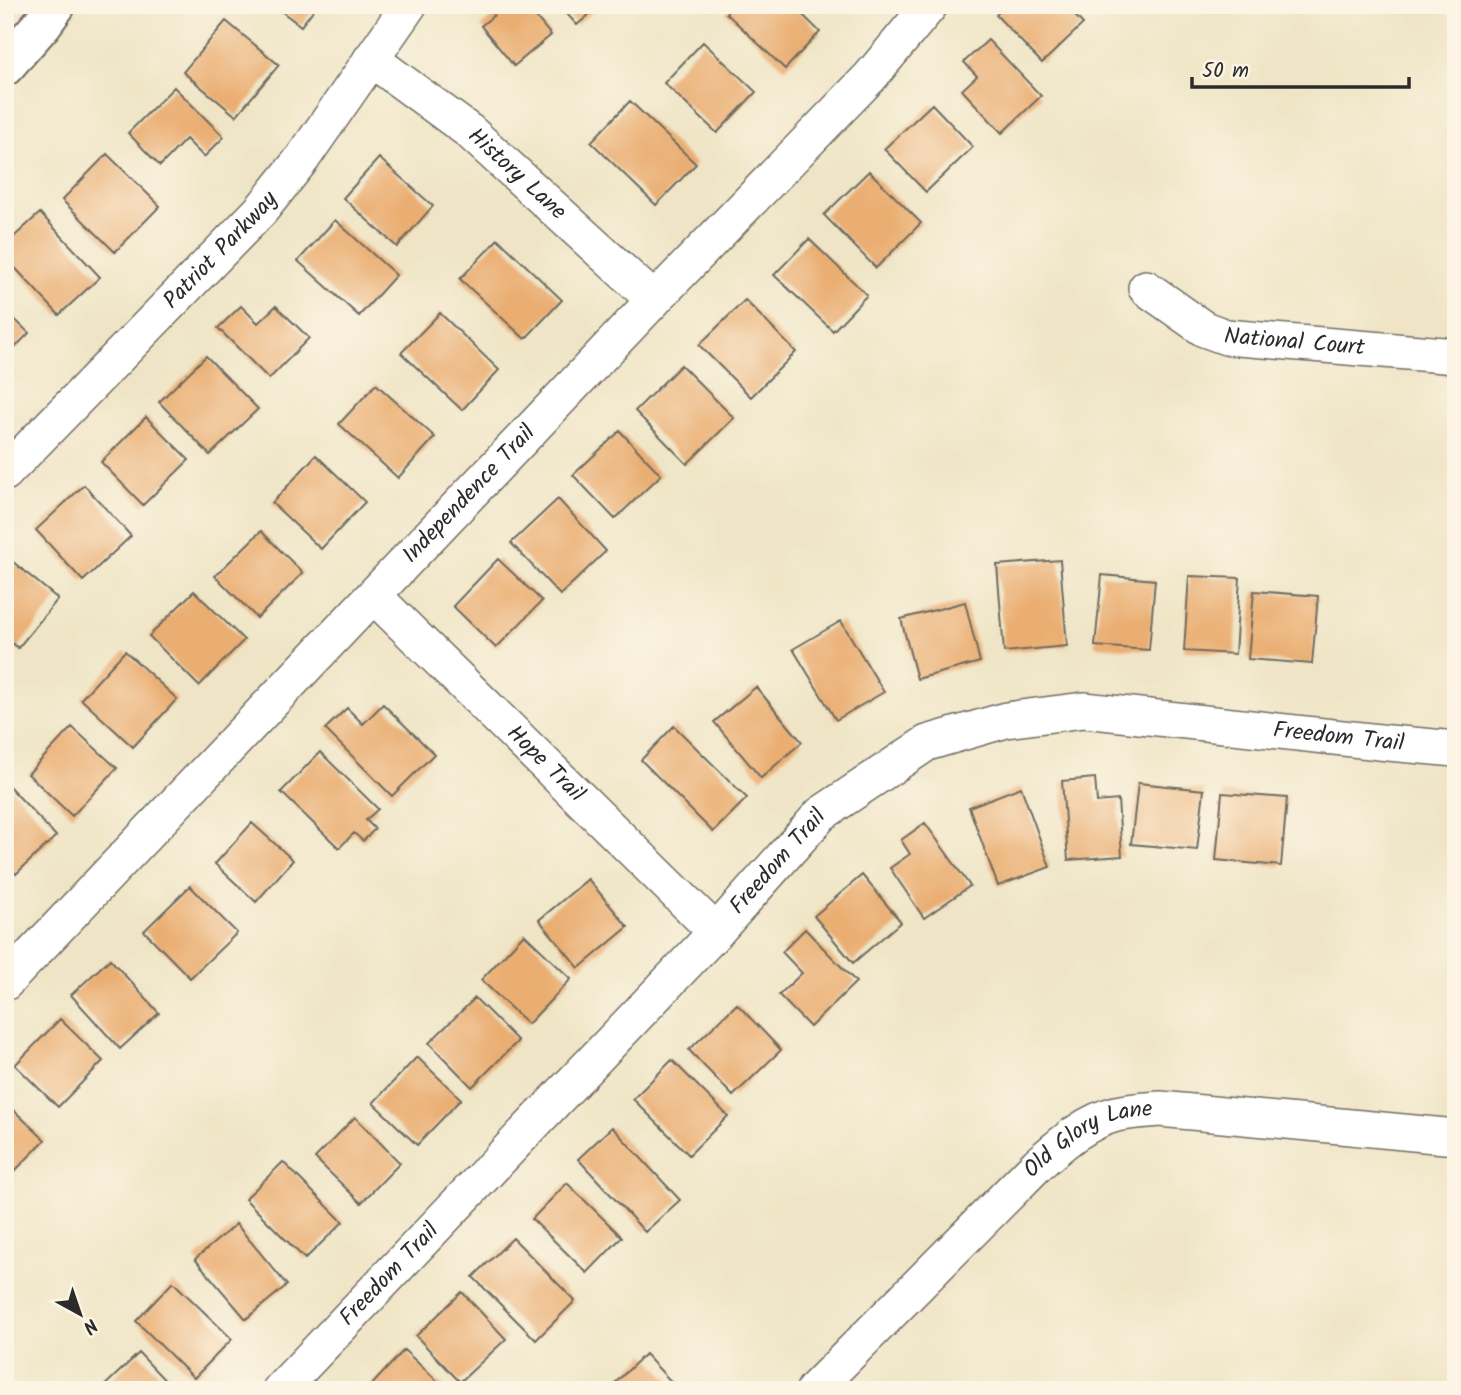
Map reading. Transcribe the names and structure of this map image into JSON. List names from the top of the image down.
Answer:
{
  "streets": {
    "street": [
      "History Lane",
      "Patriot Parkway",
      "National Court",
      "Independence Trail",
      "Freedom Trail",
      "Hope Trail",
      "Old Glory Lane"
    ]
  },
  "crossings": [
    ["History Lane", "Patriot Parkway"],
    ["History Lane", "Independence Trail"],
    ["Independence Trail", "Hope Trail"],
    ["Freedom Trail", "Hope Trail"]
  ],
  "scale_bar": "50 m",
  "north": "bottom right"
}
